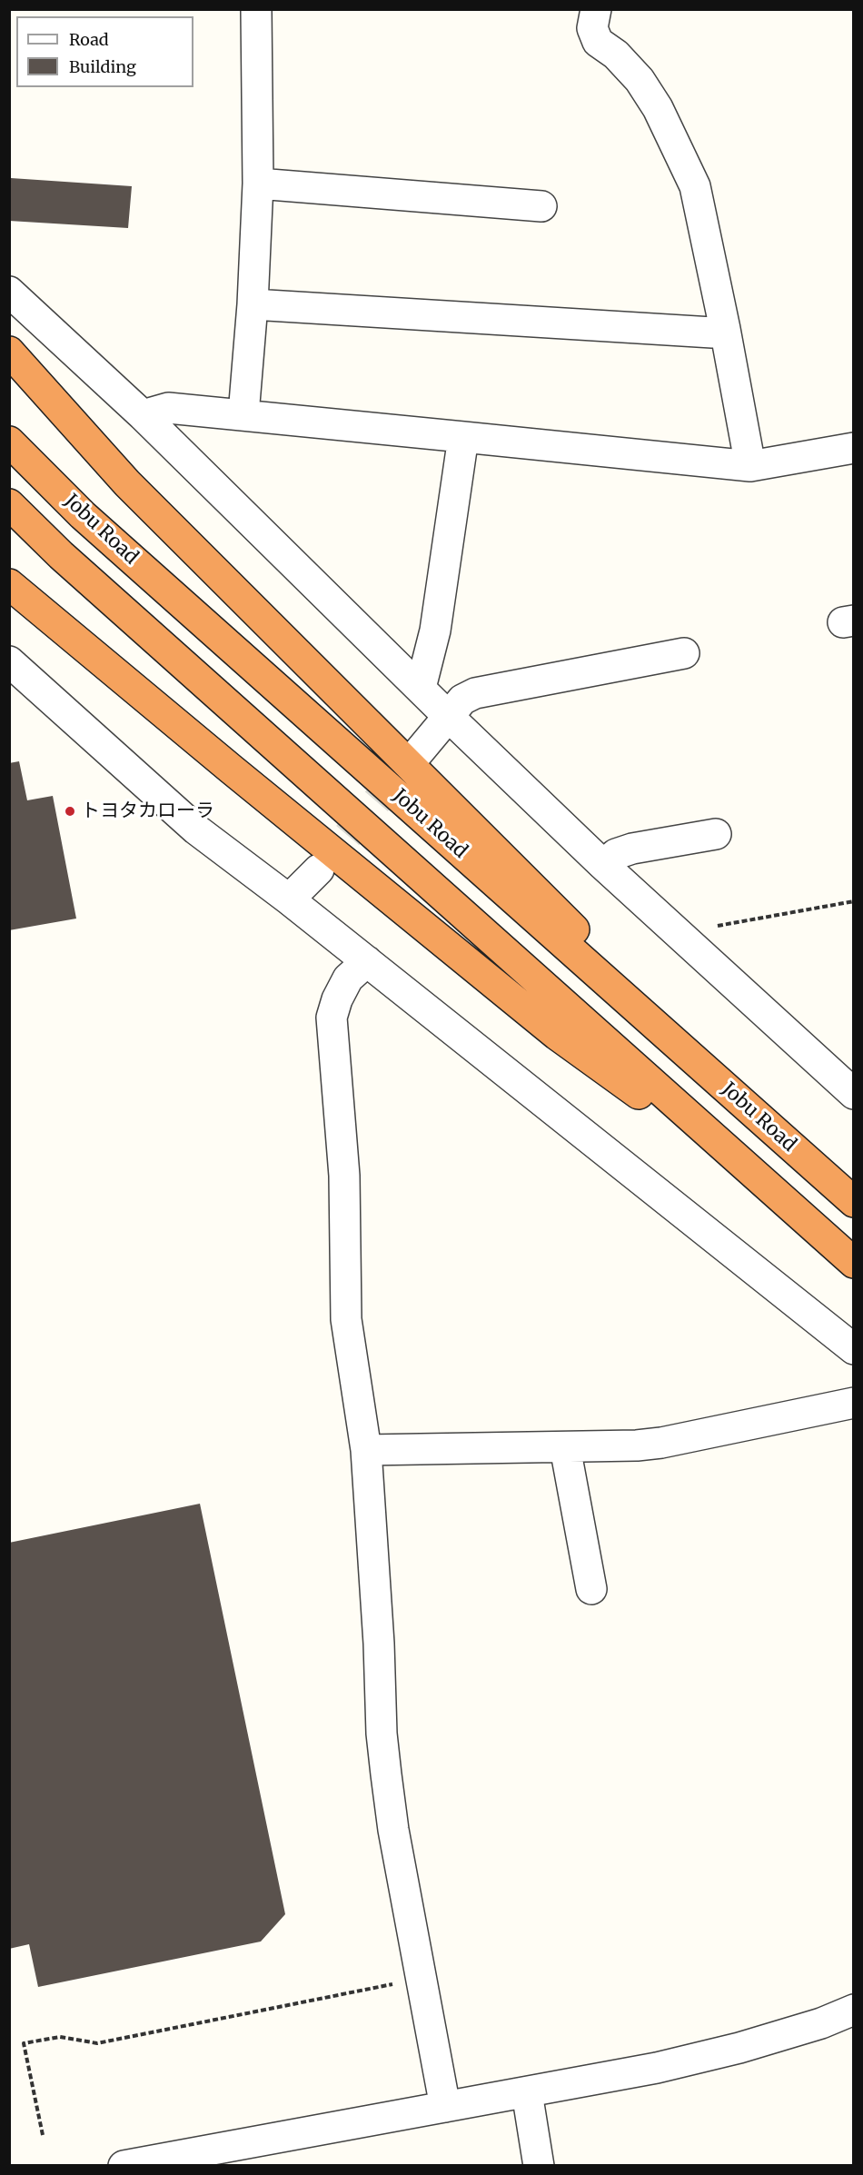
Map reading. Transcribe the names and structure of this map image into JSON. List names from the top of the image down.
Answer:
{
  "streets": {
    "highway": ["Jobu Road"]
  },
  "places": ["トヨタカローラ"],
  "legend": ["Road", "Building"]
}
